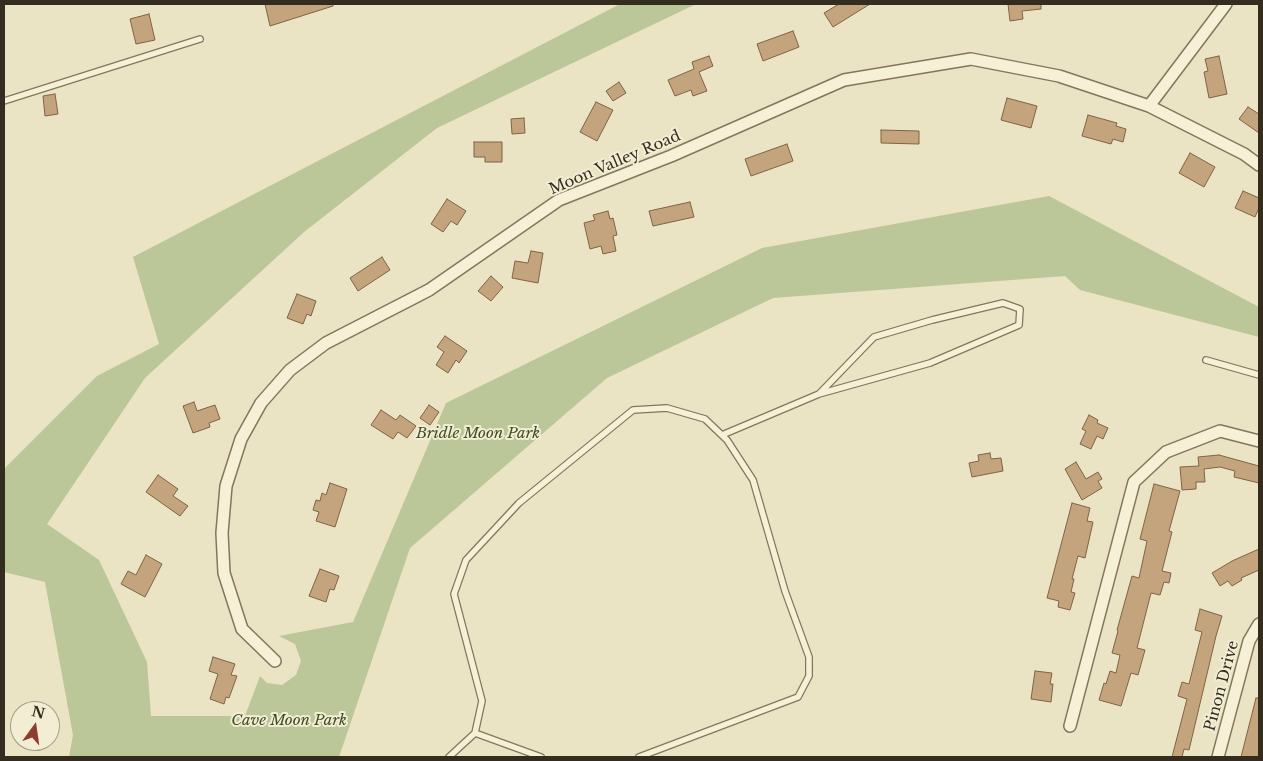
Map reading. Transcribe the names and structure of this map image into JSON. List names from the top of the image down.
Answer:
{
  "streets": {
    "street": ["Moon Valley Road", "Pinon Drive"]
  },
  "parks": ["Bridle Moon Park", "Cave Moon Park"],
  "north": "top"
}
